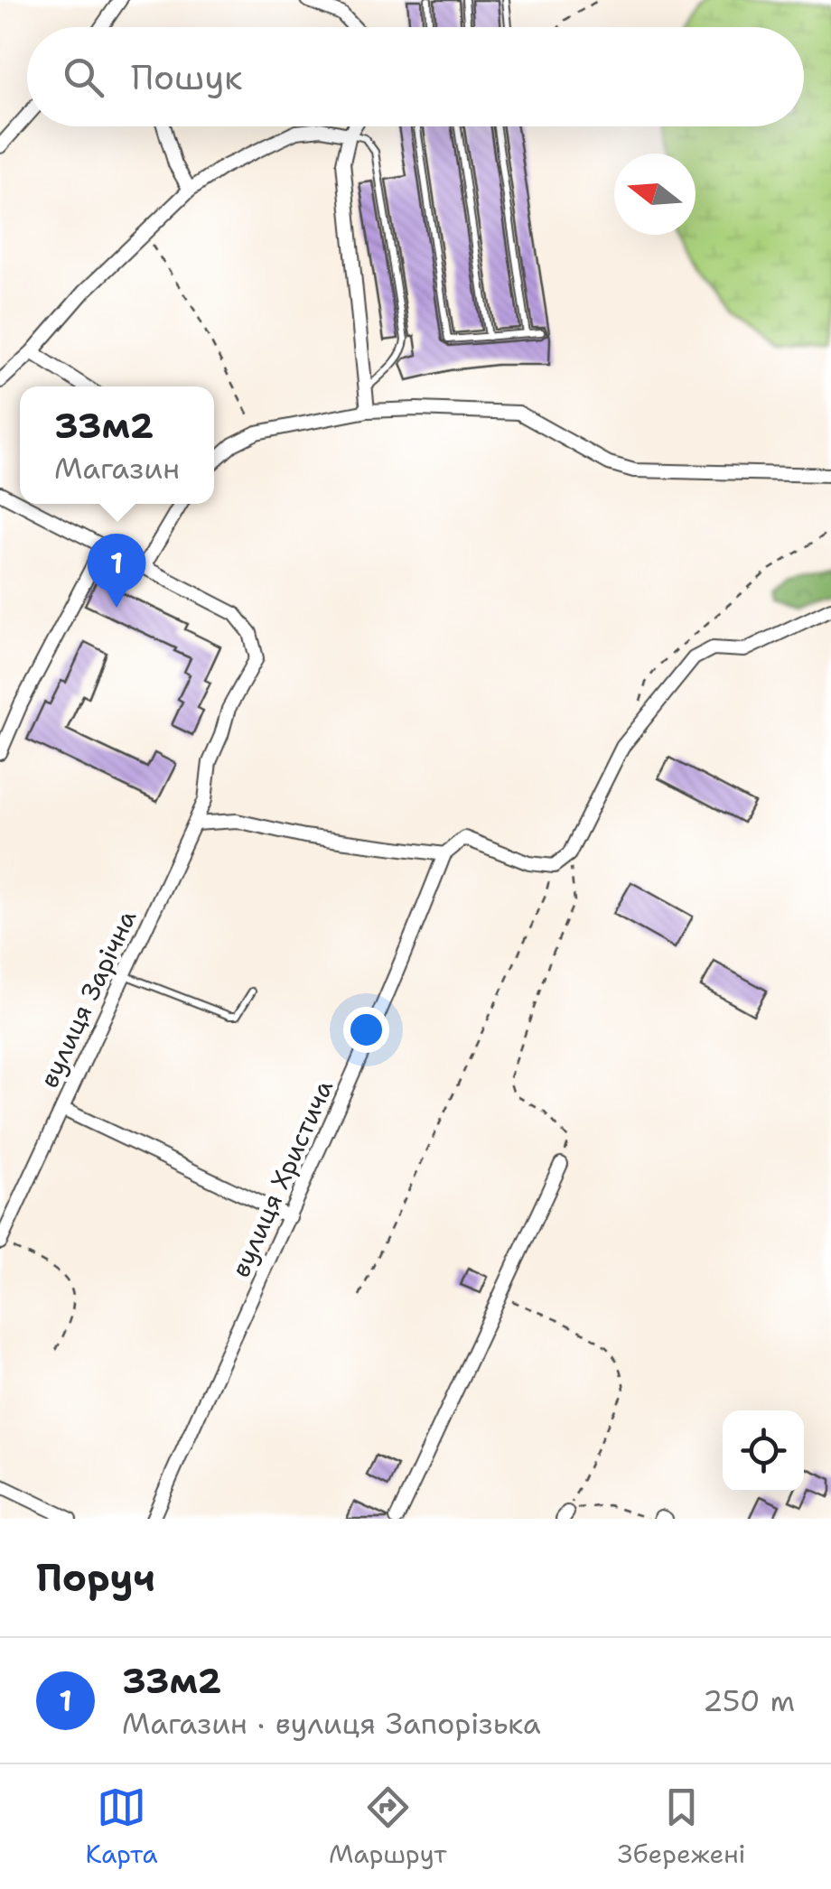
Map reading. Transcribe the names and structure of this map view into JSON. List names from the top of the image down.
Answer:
{
  "streets": {
    "street": ["вулиця Зарічна", "вулиця Христича"]
  },
  "north": "left",
  "page": {
    "search": "Пошук",
    "popup": ["33м2", "Магазин"],
    "pins": "1",
    "heading": "Поруч",
    "list": [
      {
        "mark": "1",
        "name": "33м2",
        "note": "Магазин · вулиця Запорізька",
        "value": "250 m"
      }
    ],
    "nav": ["Карта", "Маршрут", "Збережені"]
  }
}
